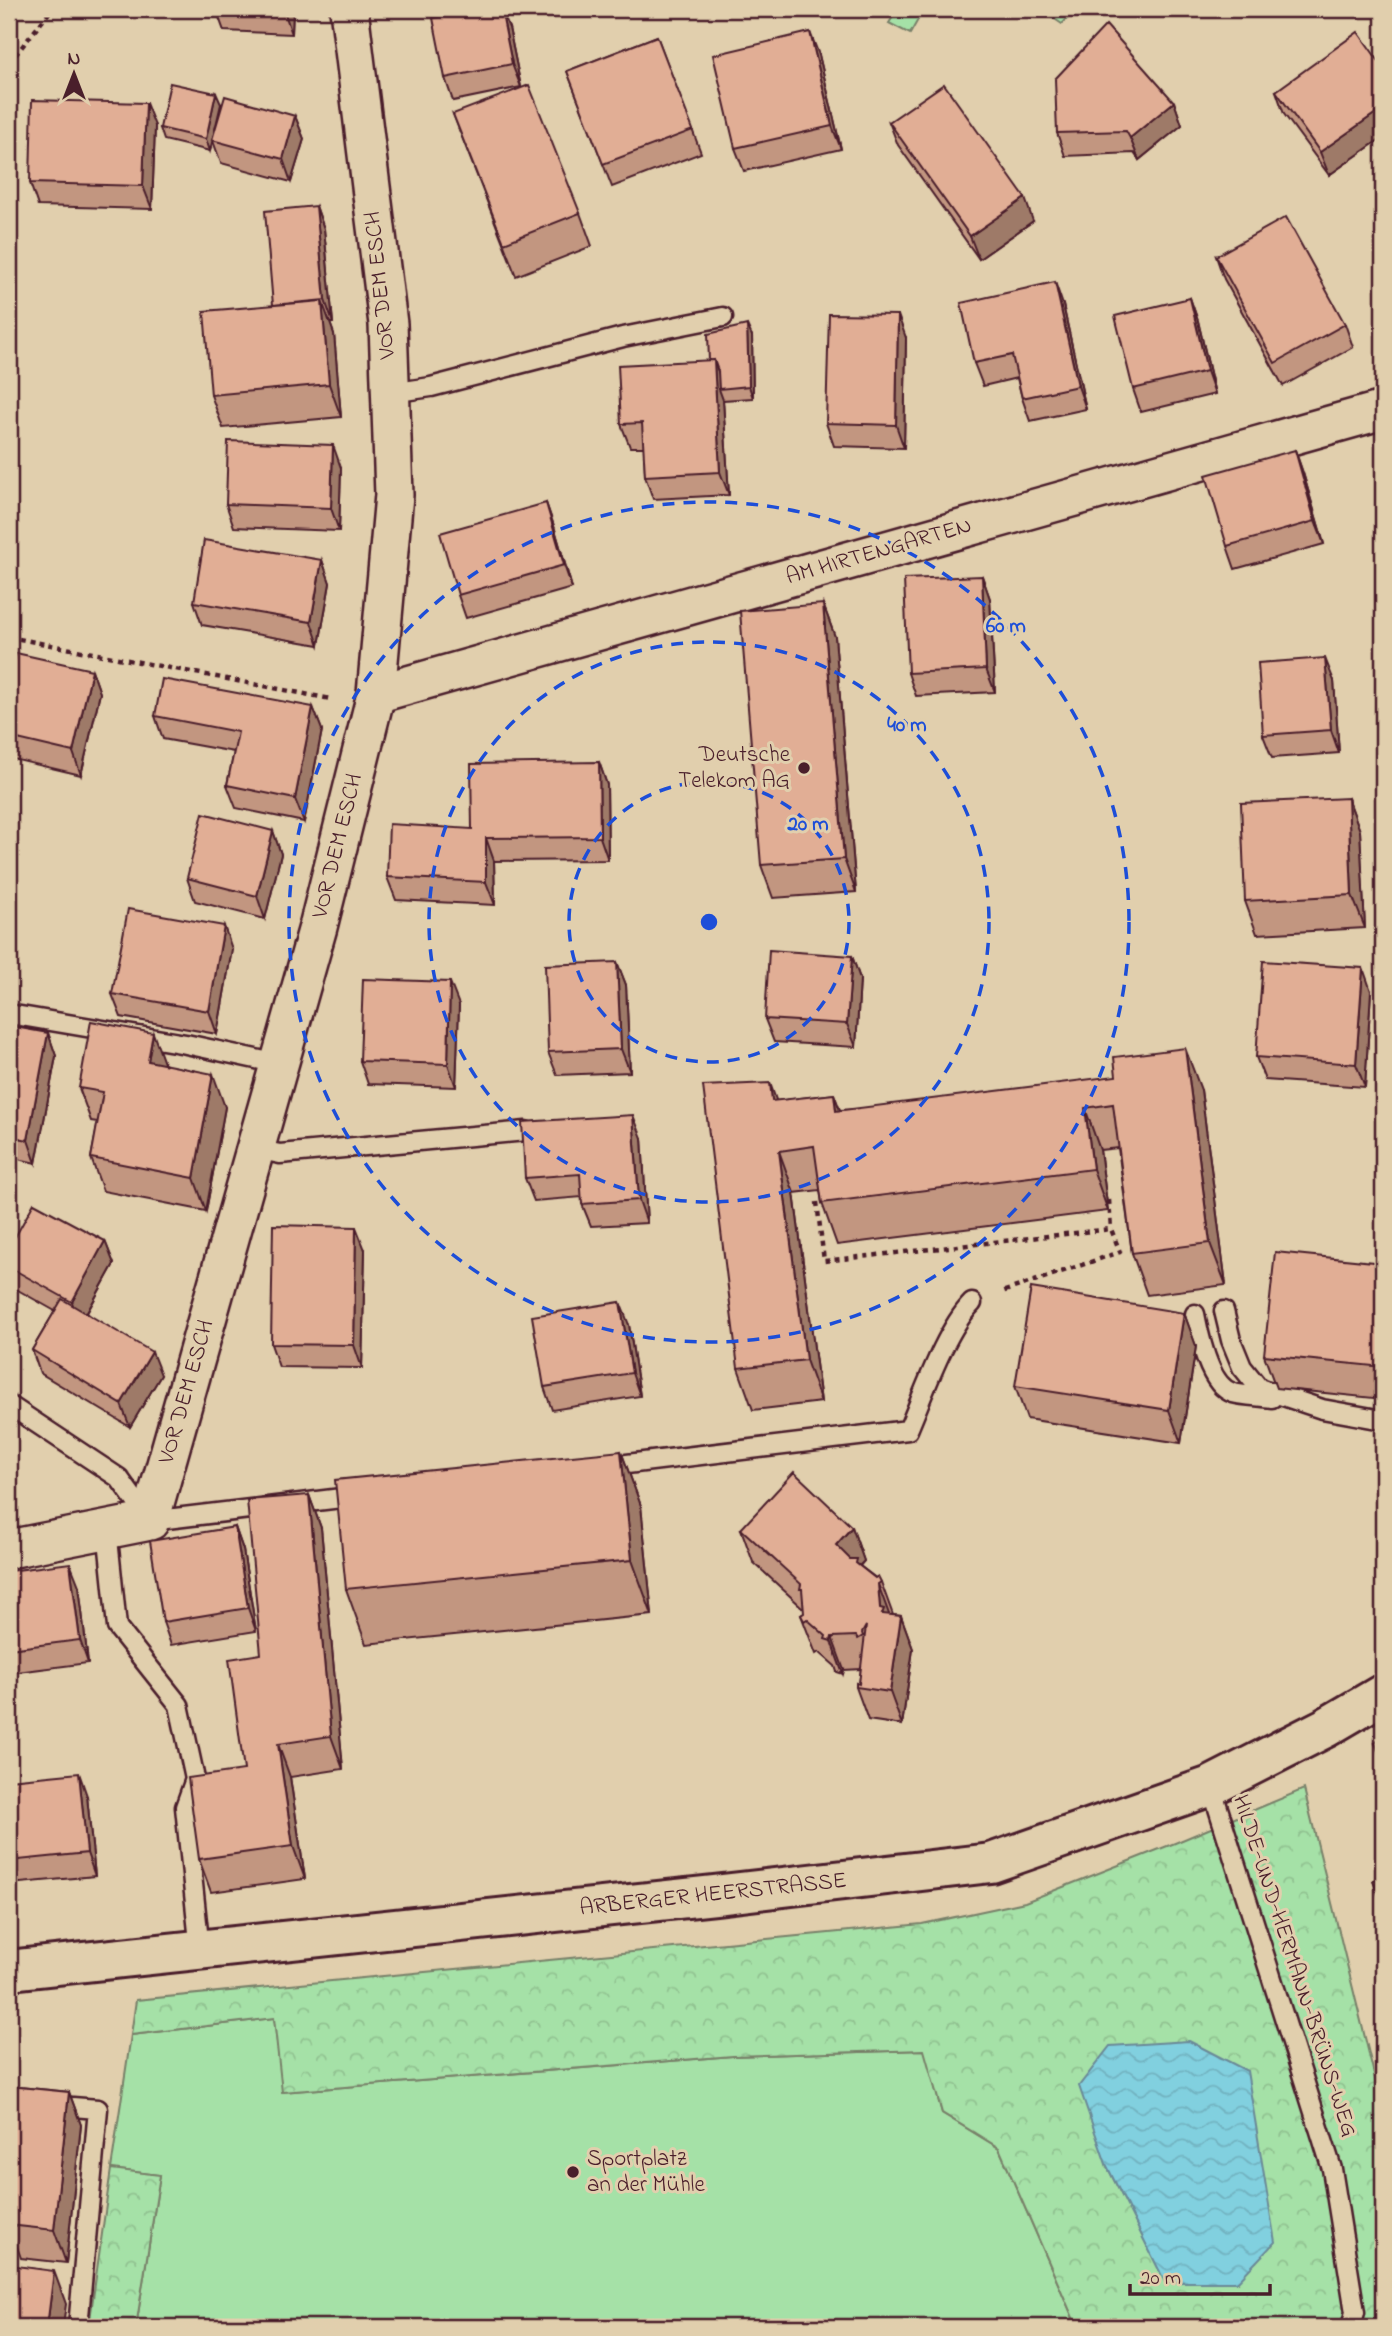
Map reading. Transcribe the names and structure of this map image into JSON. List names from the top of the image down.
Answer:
{
  "streets": {
    "main road": ["ARBERGER HEERSTRASSE"],
    "street": ["VOR DEM ESCH", "AM HIRTENGARTEN"],
    "lane": ["HILDE-UND-HERMANN-BRÜNS-WEG"]
  },
  "crossings": [
    ["VOR DEM ESCH", "AM HIRTENGARTEN"],
    ["ARBERGER HEERSTRASSE", "HILDE-UND-HERMANN-BRÜNS-WEG"]
  ],
  "places": ["Deutsche Telekom AG", "Sportplatz an der Mühle"],
  "scale_bar": "20 m",
  "north": "top",
  "rings": ["60 m", "40 m", "20 m"]
}
